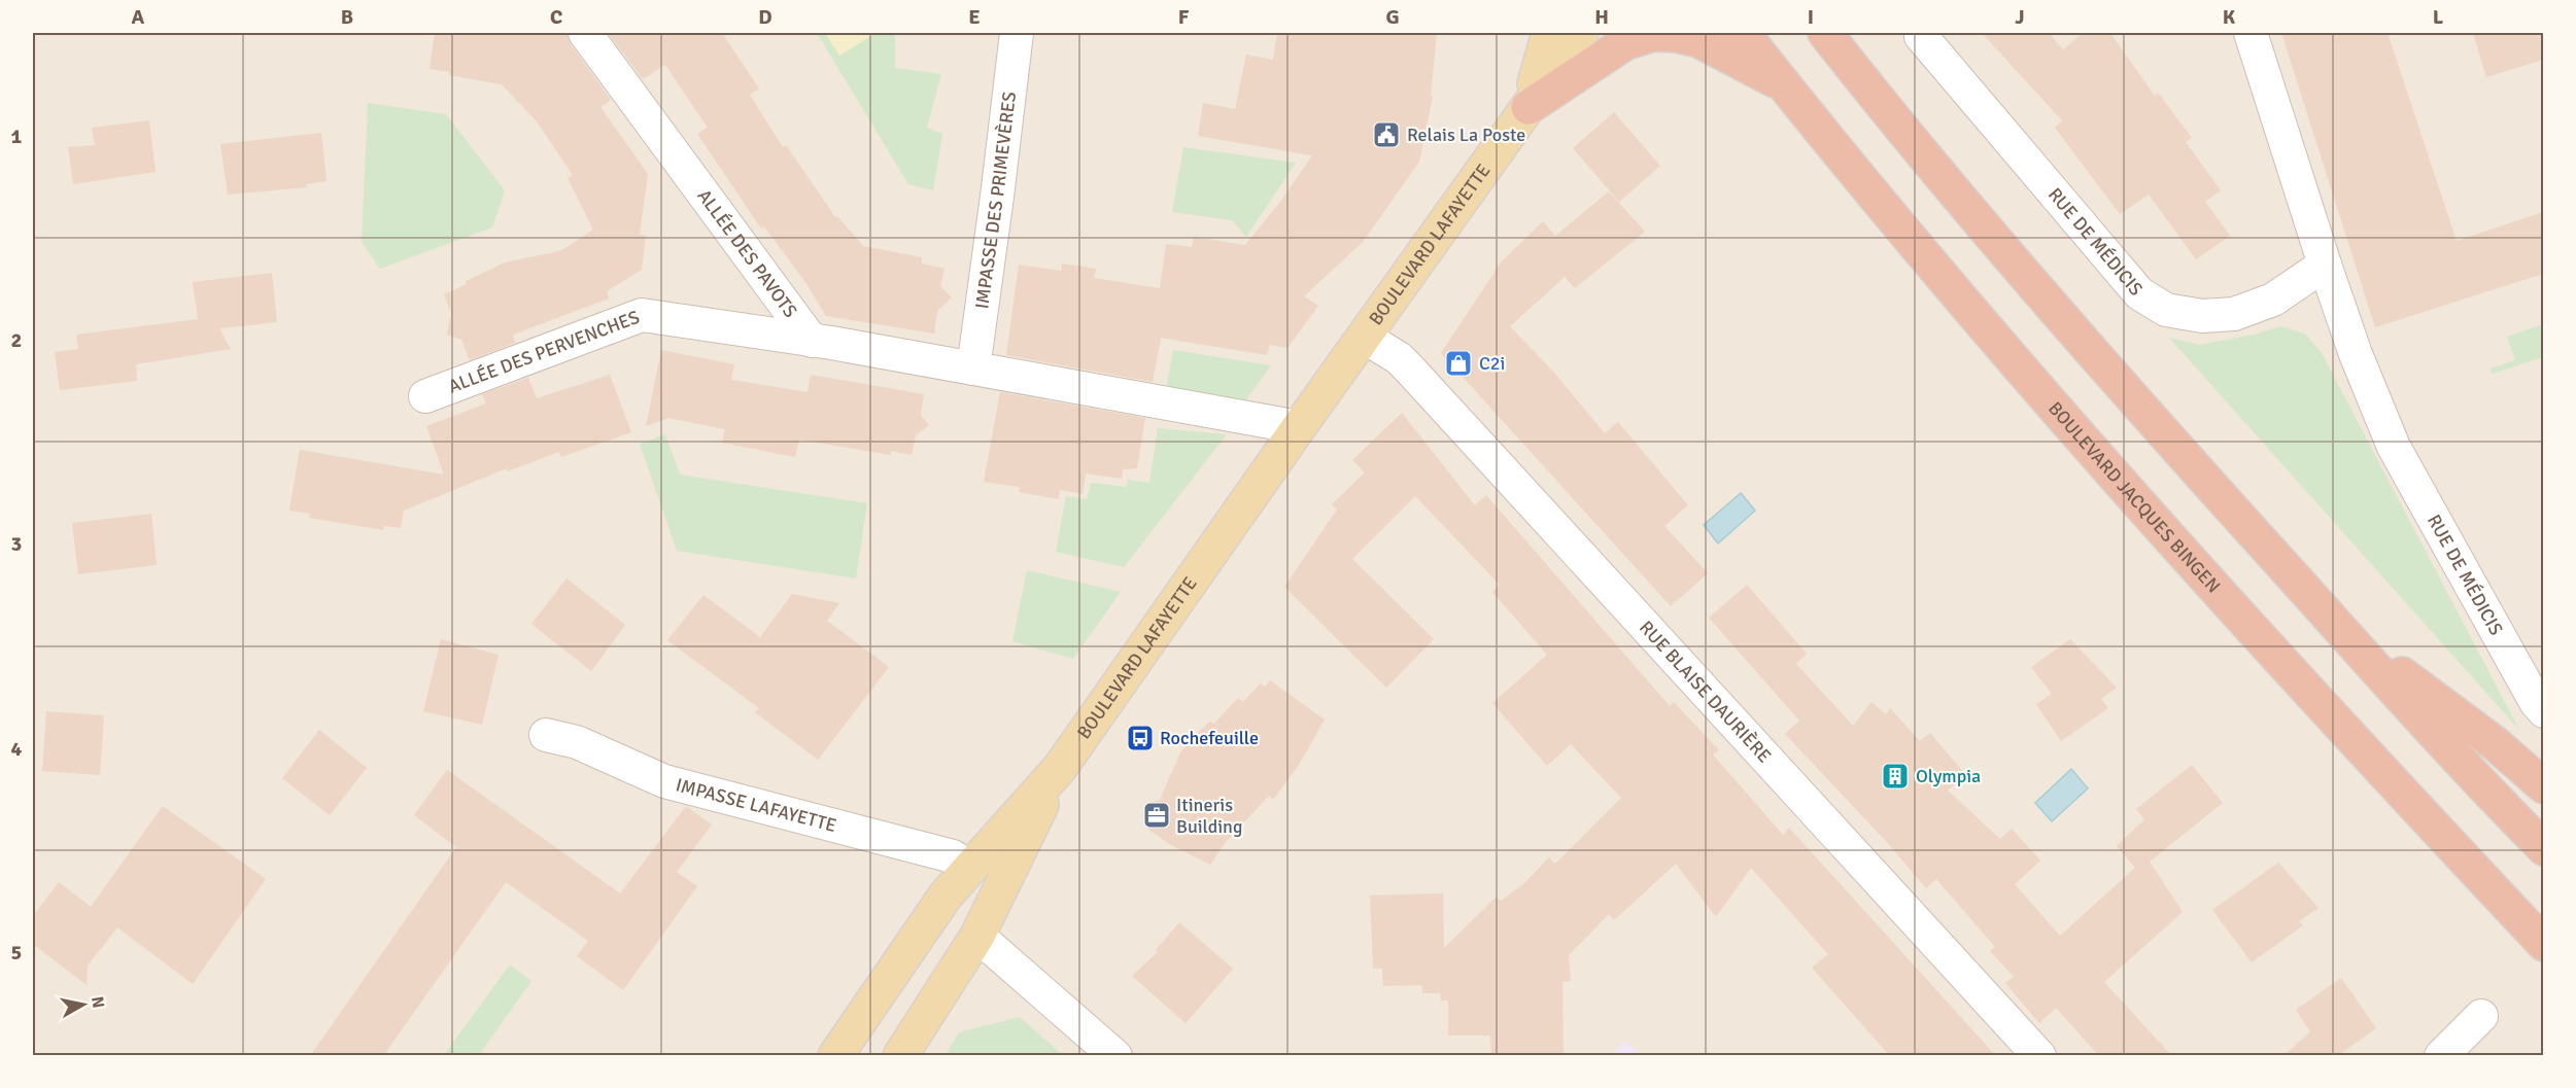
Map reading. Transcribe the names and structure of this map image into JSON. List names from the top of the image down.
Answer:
{
  "streets": {
    "highway": ["BOULEVARD JACQUES BINGEN"],
    "main road": ["BOULEVARD LAFAYETTE"],
    "street": [
      "IMPASSE DES PRIMEVÈRES",
      "RUE DE MÉDICIS",
      "ALLÉE DES PAVOTS",
      "ALLÉE DES PERVENCHES",
      "RUE BLAISE DAURIÈRE",
      "IMPASSE LAFAYETTE"
    ]
  },
  "crossings": [
    ["BOULEVARD LAFAYETTE", "RUE BLAISE DAURIÈRE"],
    ["BOULEVARD LAFAYETTE", "IMPASSE LAFAYETTE"],
    ["ALLÉE DES PAVOTS", "ALLÉE DES PERVENCHES"]
  ],
  "places": {
    "public building": ["Relais La Poste"],
    "shop": ["C2i"],
    "bus stop": ["Rochefeuille"],
    "building": ["Olympia"],
    "office": ["Itineris Building"]
  },
  "north": "right",
  "grid": {
    "columns": [
      "A",
      "B",
      "C",
      "D",
      "E",
      "F",
      "G",
      "H",
      "I",
      "J",
      "K",
      "L"
    ],
    "rows": [
      "1",
      "2",
      "3",
      "4",
      "5"
    ]
  }
}
